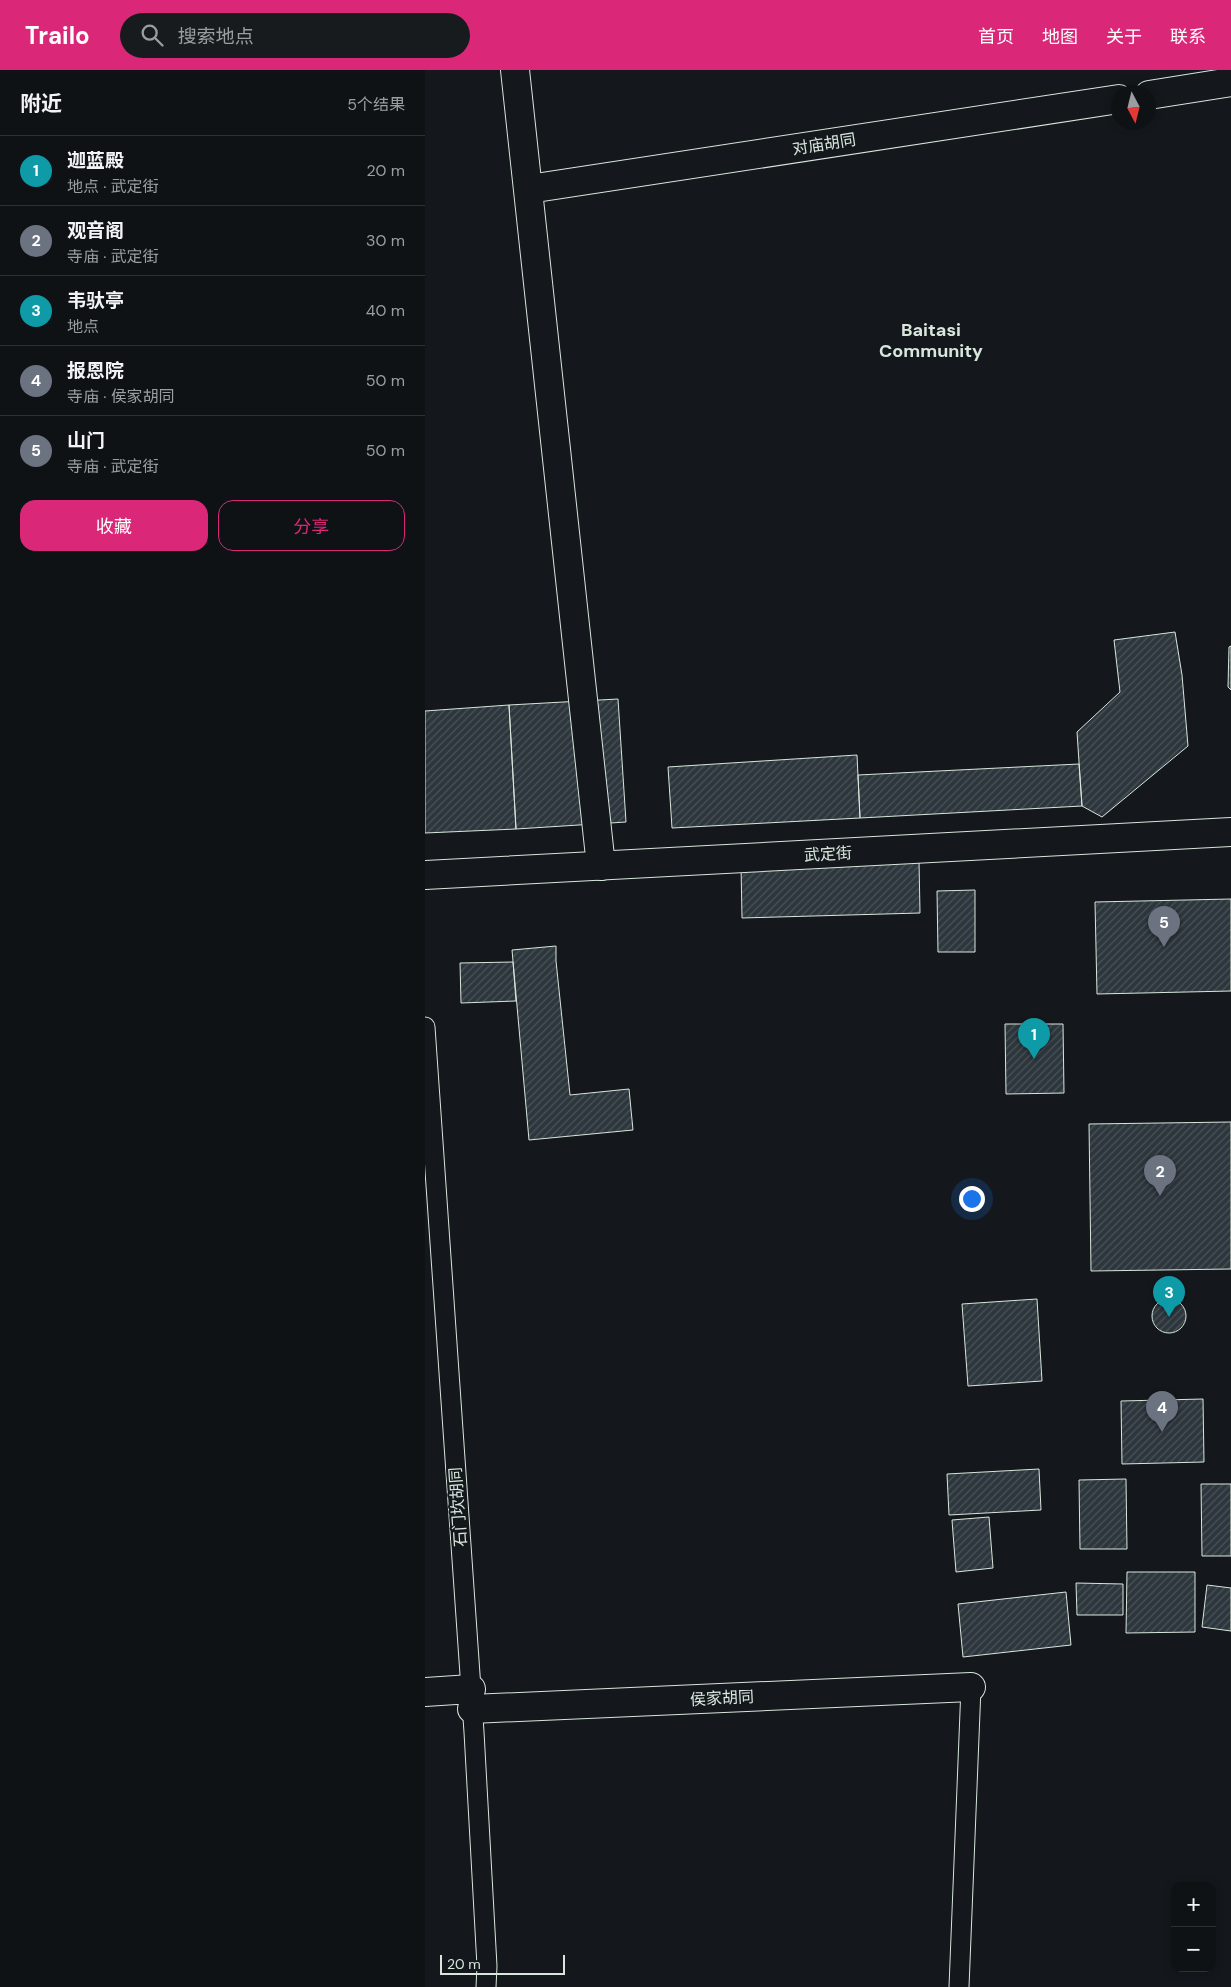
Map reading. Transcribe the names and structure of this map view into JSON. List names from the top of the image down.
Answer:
{
  "streets": {
    "street": ["对庙胡同", "武定街", "侯家胡同"],
    "lane": ["石门坎胡同"]
  },
  "crossings": [
    ["石门坎胡同", "侯家胡同"]
  ],
  "districts": ["Baitasi Community"],
  "scale_bar": "20 m",
  "north": "bottom",
  "page": {
    "header": "Trailo",
    "search": "搜索地点",
    "nav": [
      "首页",
      "地图",
      "关于",
      "联系"
    ],
    "heading": ["附近", "5个结果"],
    "list": [
      {
        "mark": "1",
        "name": "迦蓝殿",
        "note": "地点 · 武定街",
        "value": "20 m"
      },
      {
        "mark": "2",
        "name": "观音阁",
        "note": "寺庙 · 武定街",
        "value": "30 m"
      },
      {
        "mark": "3",
        "name": "韦驮亭",
        "note": "地点",
        "value": "40 m"
      },
      {
        "mark": "4",
        "name": "报恩院",
        "note": "寺庙 · 侯家胡同",
        "value": "50 m"
      },
      {
        "mark": "5",
        "name": "山门",
        "note": "寺庙 · 武定街",
        "value": "50 m"
      }
    ],
    "buttons": ["收藏", "分享"],
    "pins": [
      "5",
      "1",
      "2",
      "3",
      "4"
    ],
    "map_buttons": ["+", "−"],
    "scale": "20 m"
  }
}
